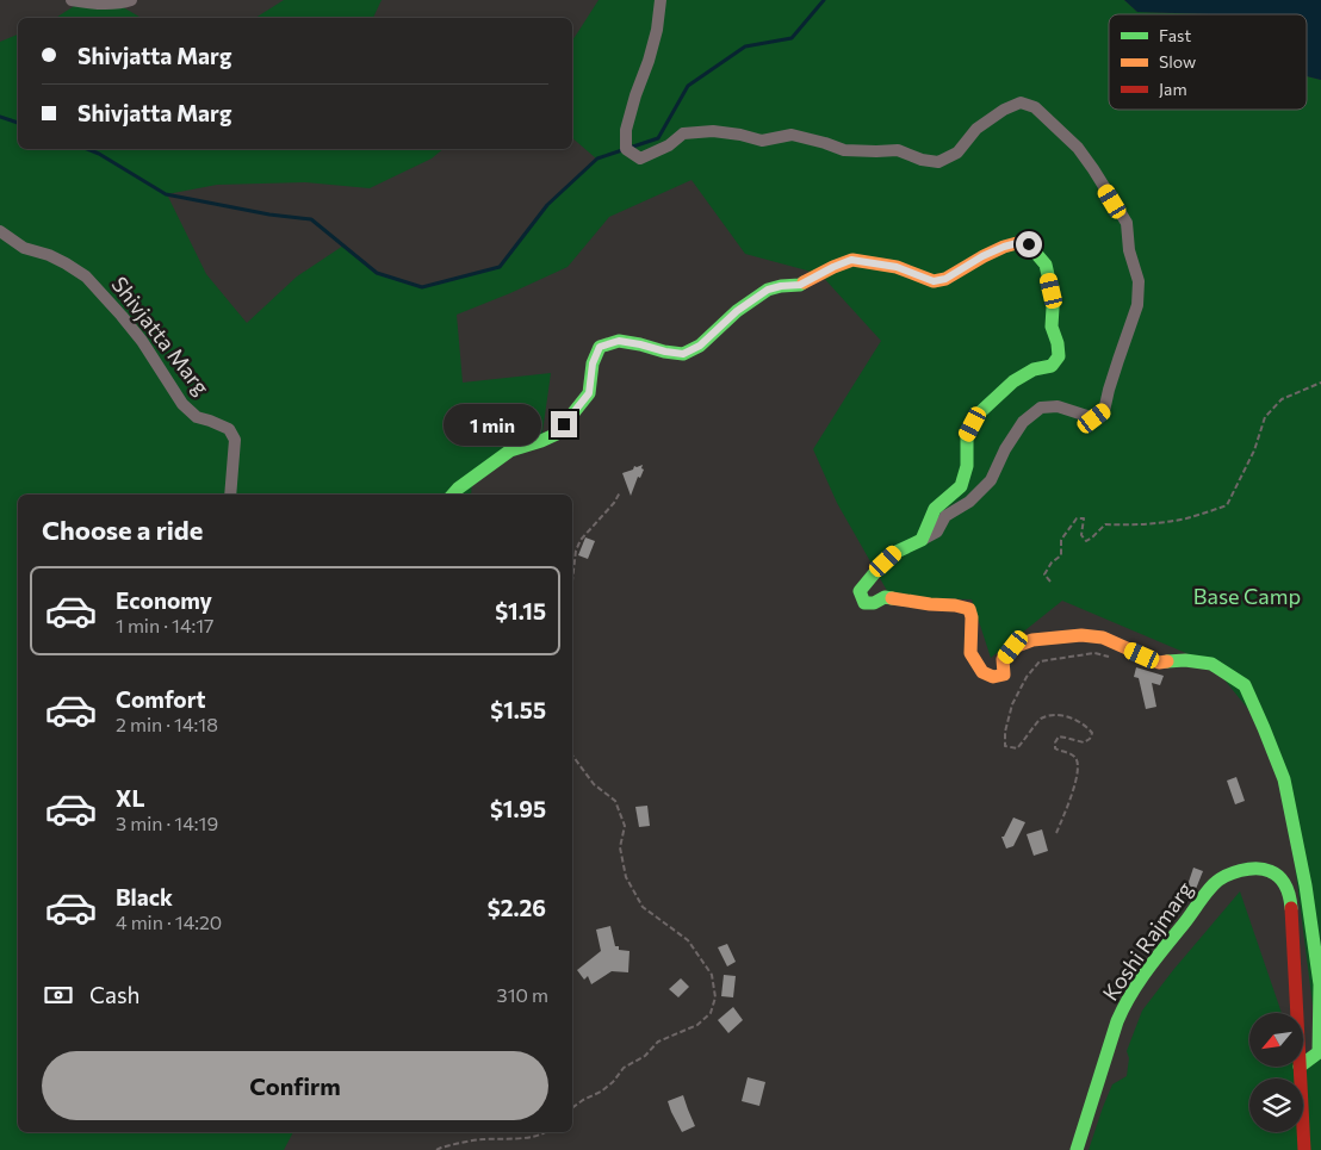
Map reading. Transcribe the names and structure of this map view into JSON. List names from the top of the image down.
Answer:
{
  "streets": {
    "street": ["Shivjatta Marg", "Koshi Rajmarg"]
  },
  "parks": ["Base Camp"],
  "legend": ["Fast", "Slow", "Jam"],
  "north": "bottom left",
  "page": {
    "banner": ["Shivjatta Marg", "Shivjatta Marg"],
    "bubble": "1 min",
    "heading": "Choose a ride",
    "list": [
      {
        "name": "Economy",
        "note": "1 min · 14:17",
        "value": "$1.15"
      },
      {
        "name": "Comfort",
        "note": "2 min · 14:18",
        "value": "$1.55"
      },
      {
        "name": "XL",
        "note": "3 min · 14:19",
        "value": "$1.95"
      },
      {
        "name": "Black",
        "note": "4 min · 14:20",
        "value": "$2.26"
      }
    ],
    "pay": ["Cash", "310 m"],
    "buttons": "Confirm"
  }
}
